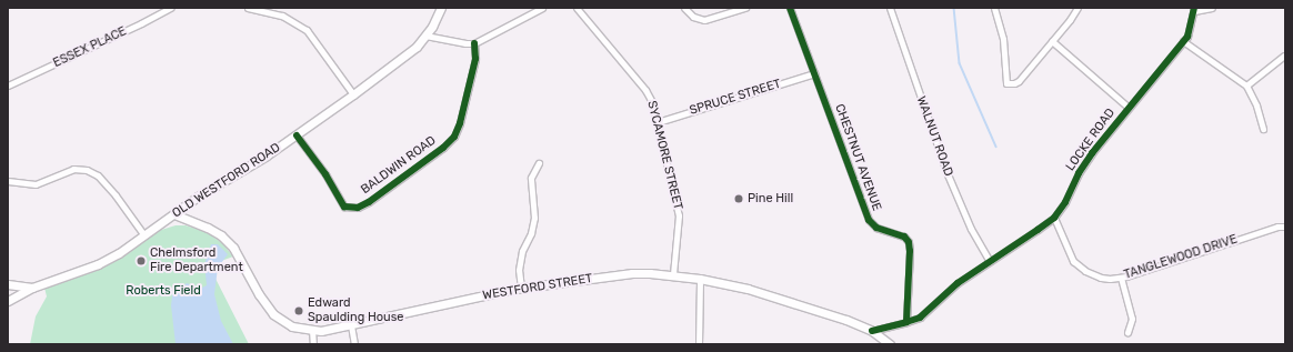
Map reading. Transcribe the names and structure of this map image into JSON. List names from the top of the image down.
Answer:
{
  "streets": {
    "main road": ["OLD WESTFORD ROAD", "WESTFORD STREET"],
    "street": [
      "ESSEX PLACE",
      "SPRUCE STREET",
      "WALNUT ROAD",
      "LOCKE ROAD",
      "SYCAMORE STREET",
      "CHESTNUT AVENUE",
      "BALDWIN ROAD",
      "TANGLEWOOD DRIVE"
    ]
  },
  "crossings": [
    ["SPRUCE STREET", "SYCAMORE STREET"],
    ["SPRUCE STREET", "CHESTNUT AVENUE"],
    ["WALNUT ROAD", "LOCKE ROAD"],
    ["LOCKE ROAD", "CHESTNUT AVENUE"],
    ["LOCKE ROAD", "TANGLEWOOD DRIVE"],
    ["LOCKE ROAD", "WESTFORD STREET"],
    ["SYCAMORE STREET", "WESTFORD STREET"],
    ["BALDWIN ROAD", "OLD WESTFORD ROAD"],
    ["OLD WESTFORD ROAD", "WESTFORD STREET"]
  ],
  "parks": ["Roberts Field"],
  "places": ["Pine Hill", "Chelmsford Fire Department", "Edward Spaulding House"]
}
